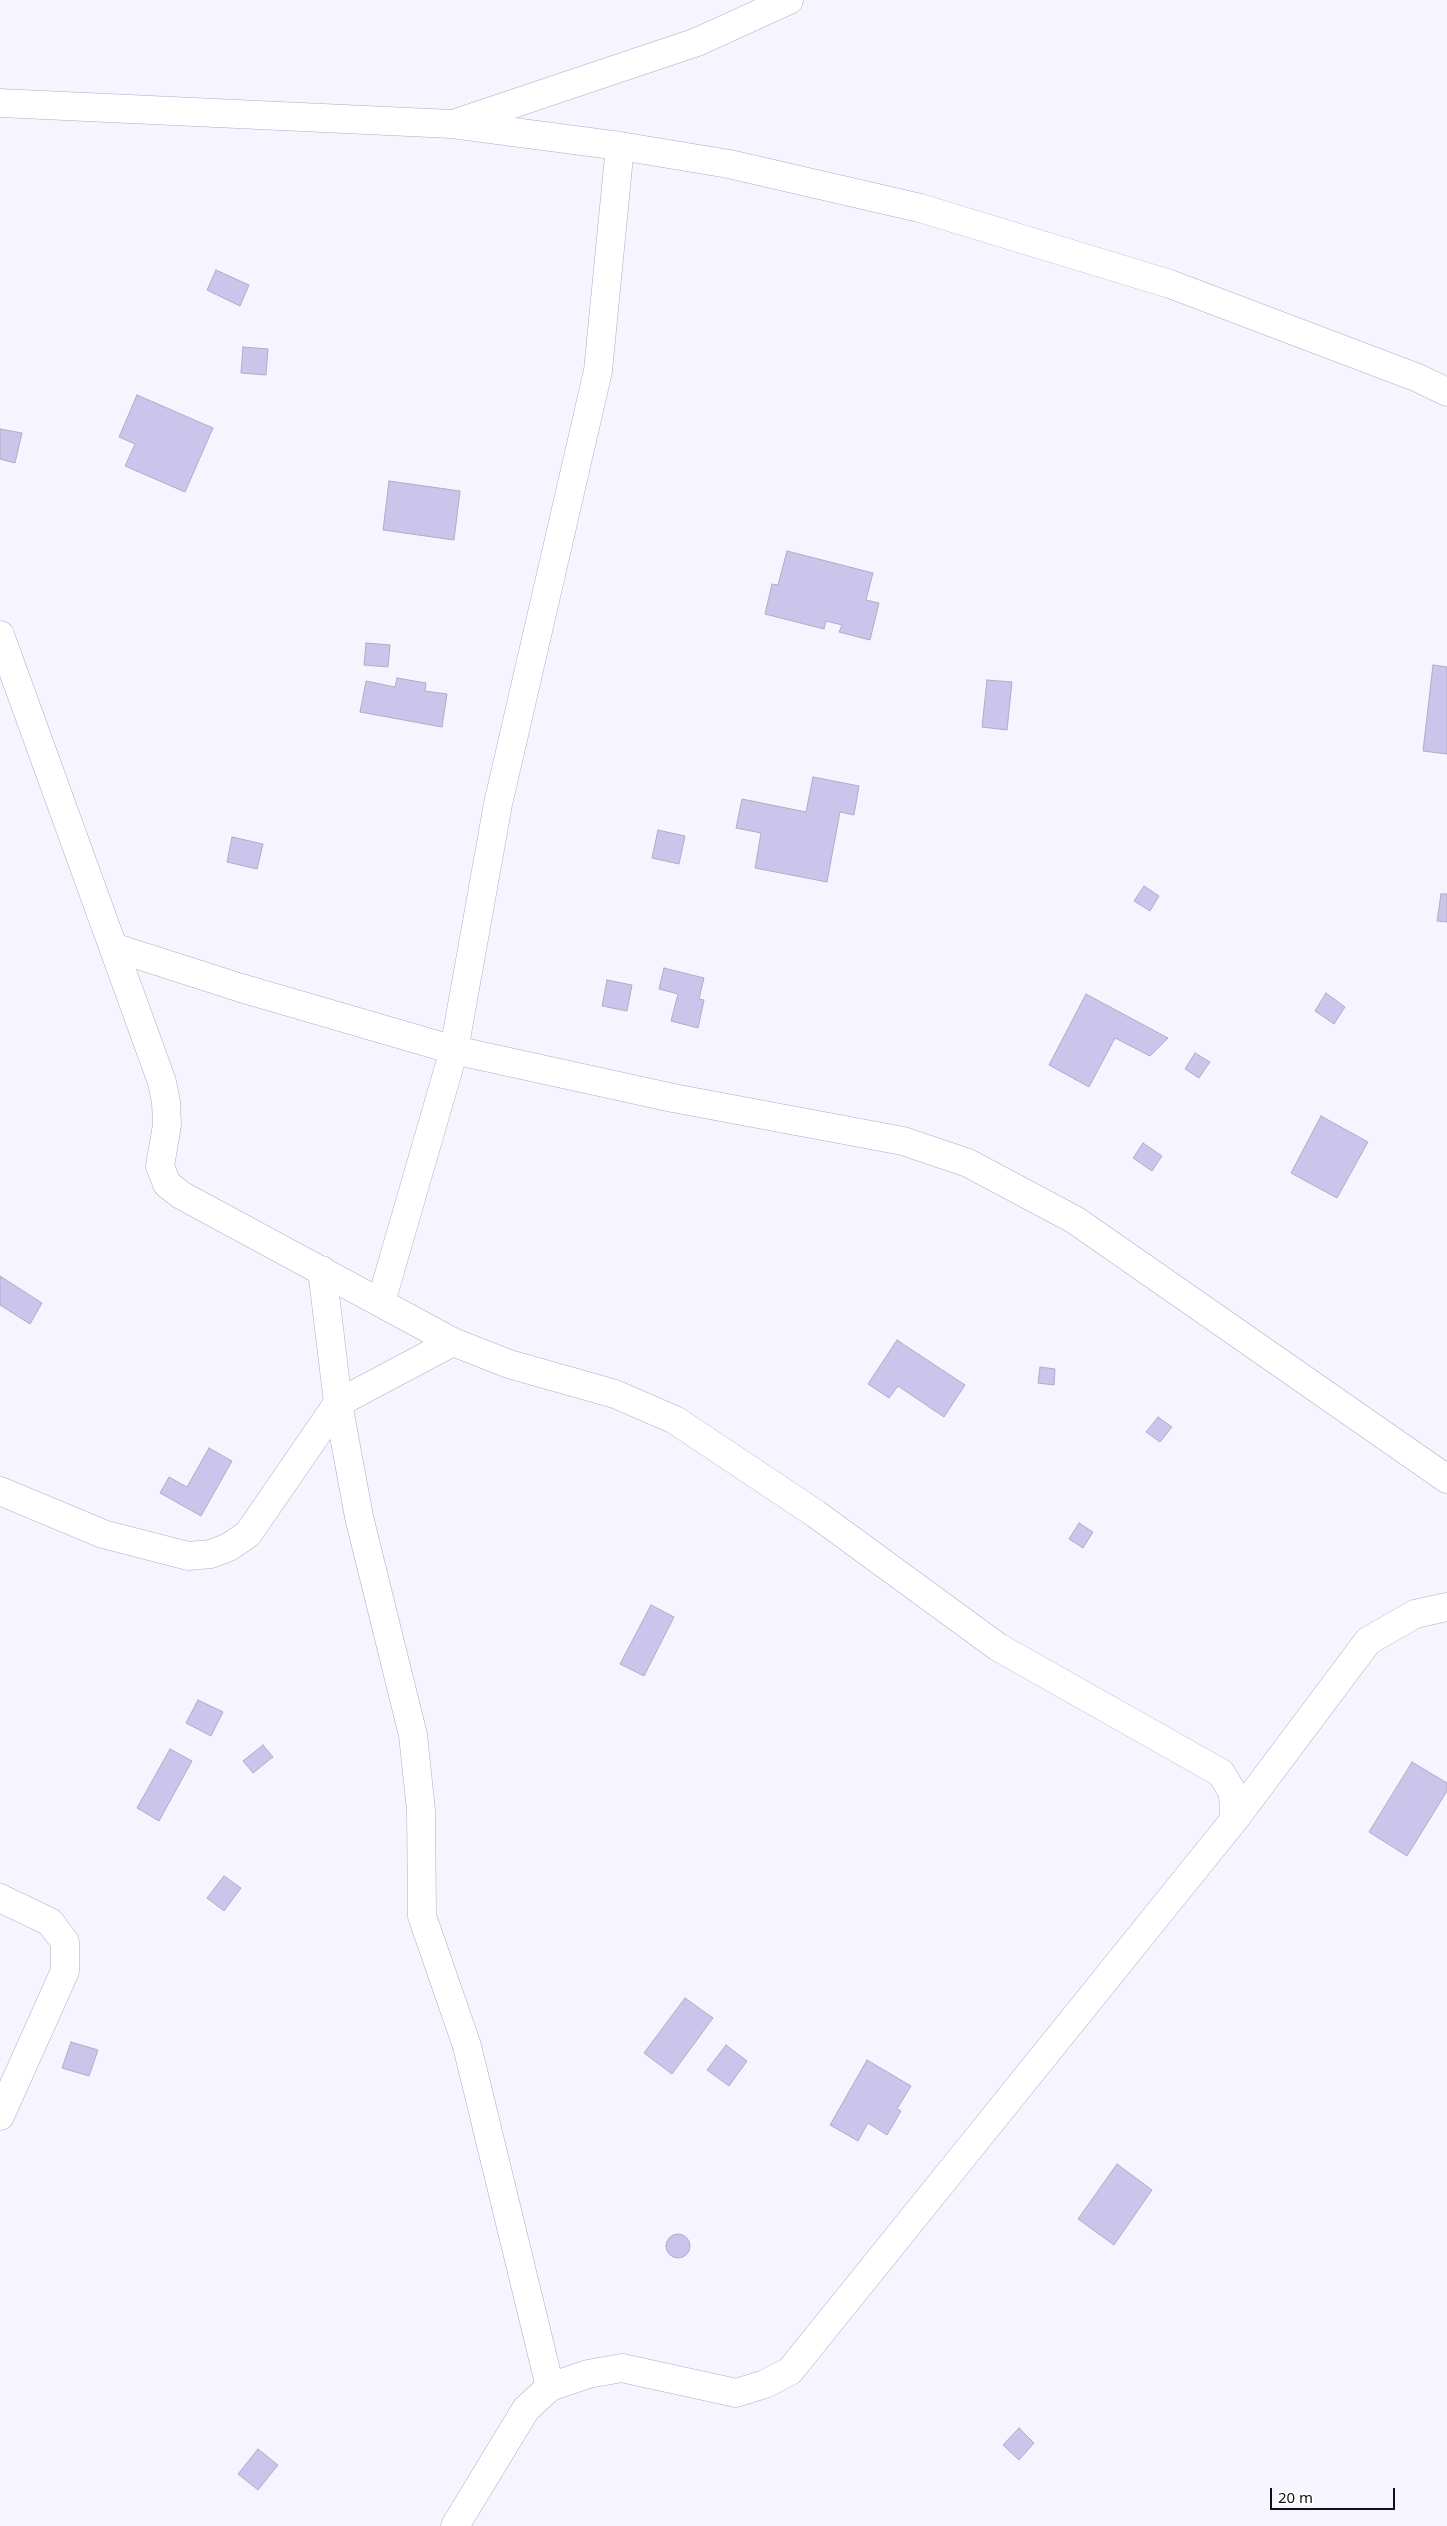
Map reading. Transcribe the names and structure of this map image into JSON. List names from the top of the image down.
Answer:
{
  "scale_bar": "20 m"
}
